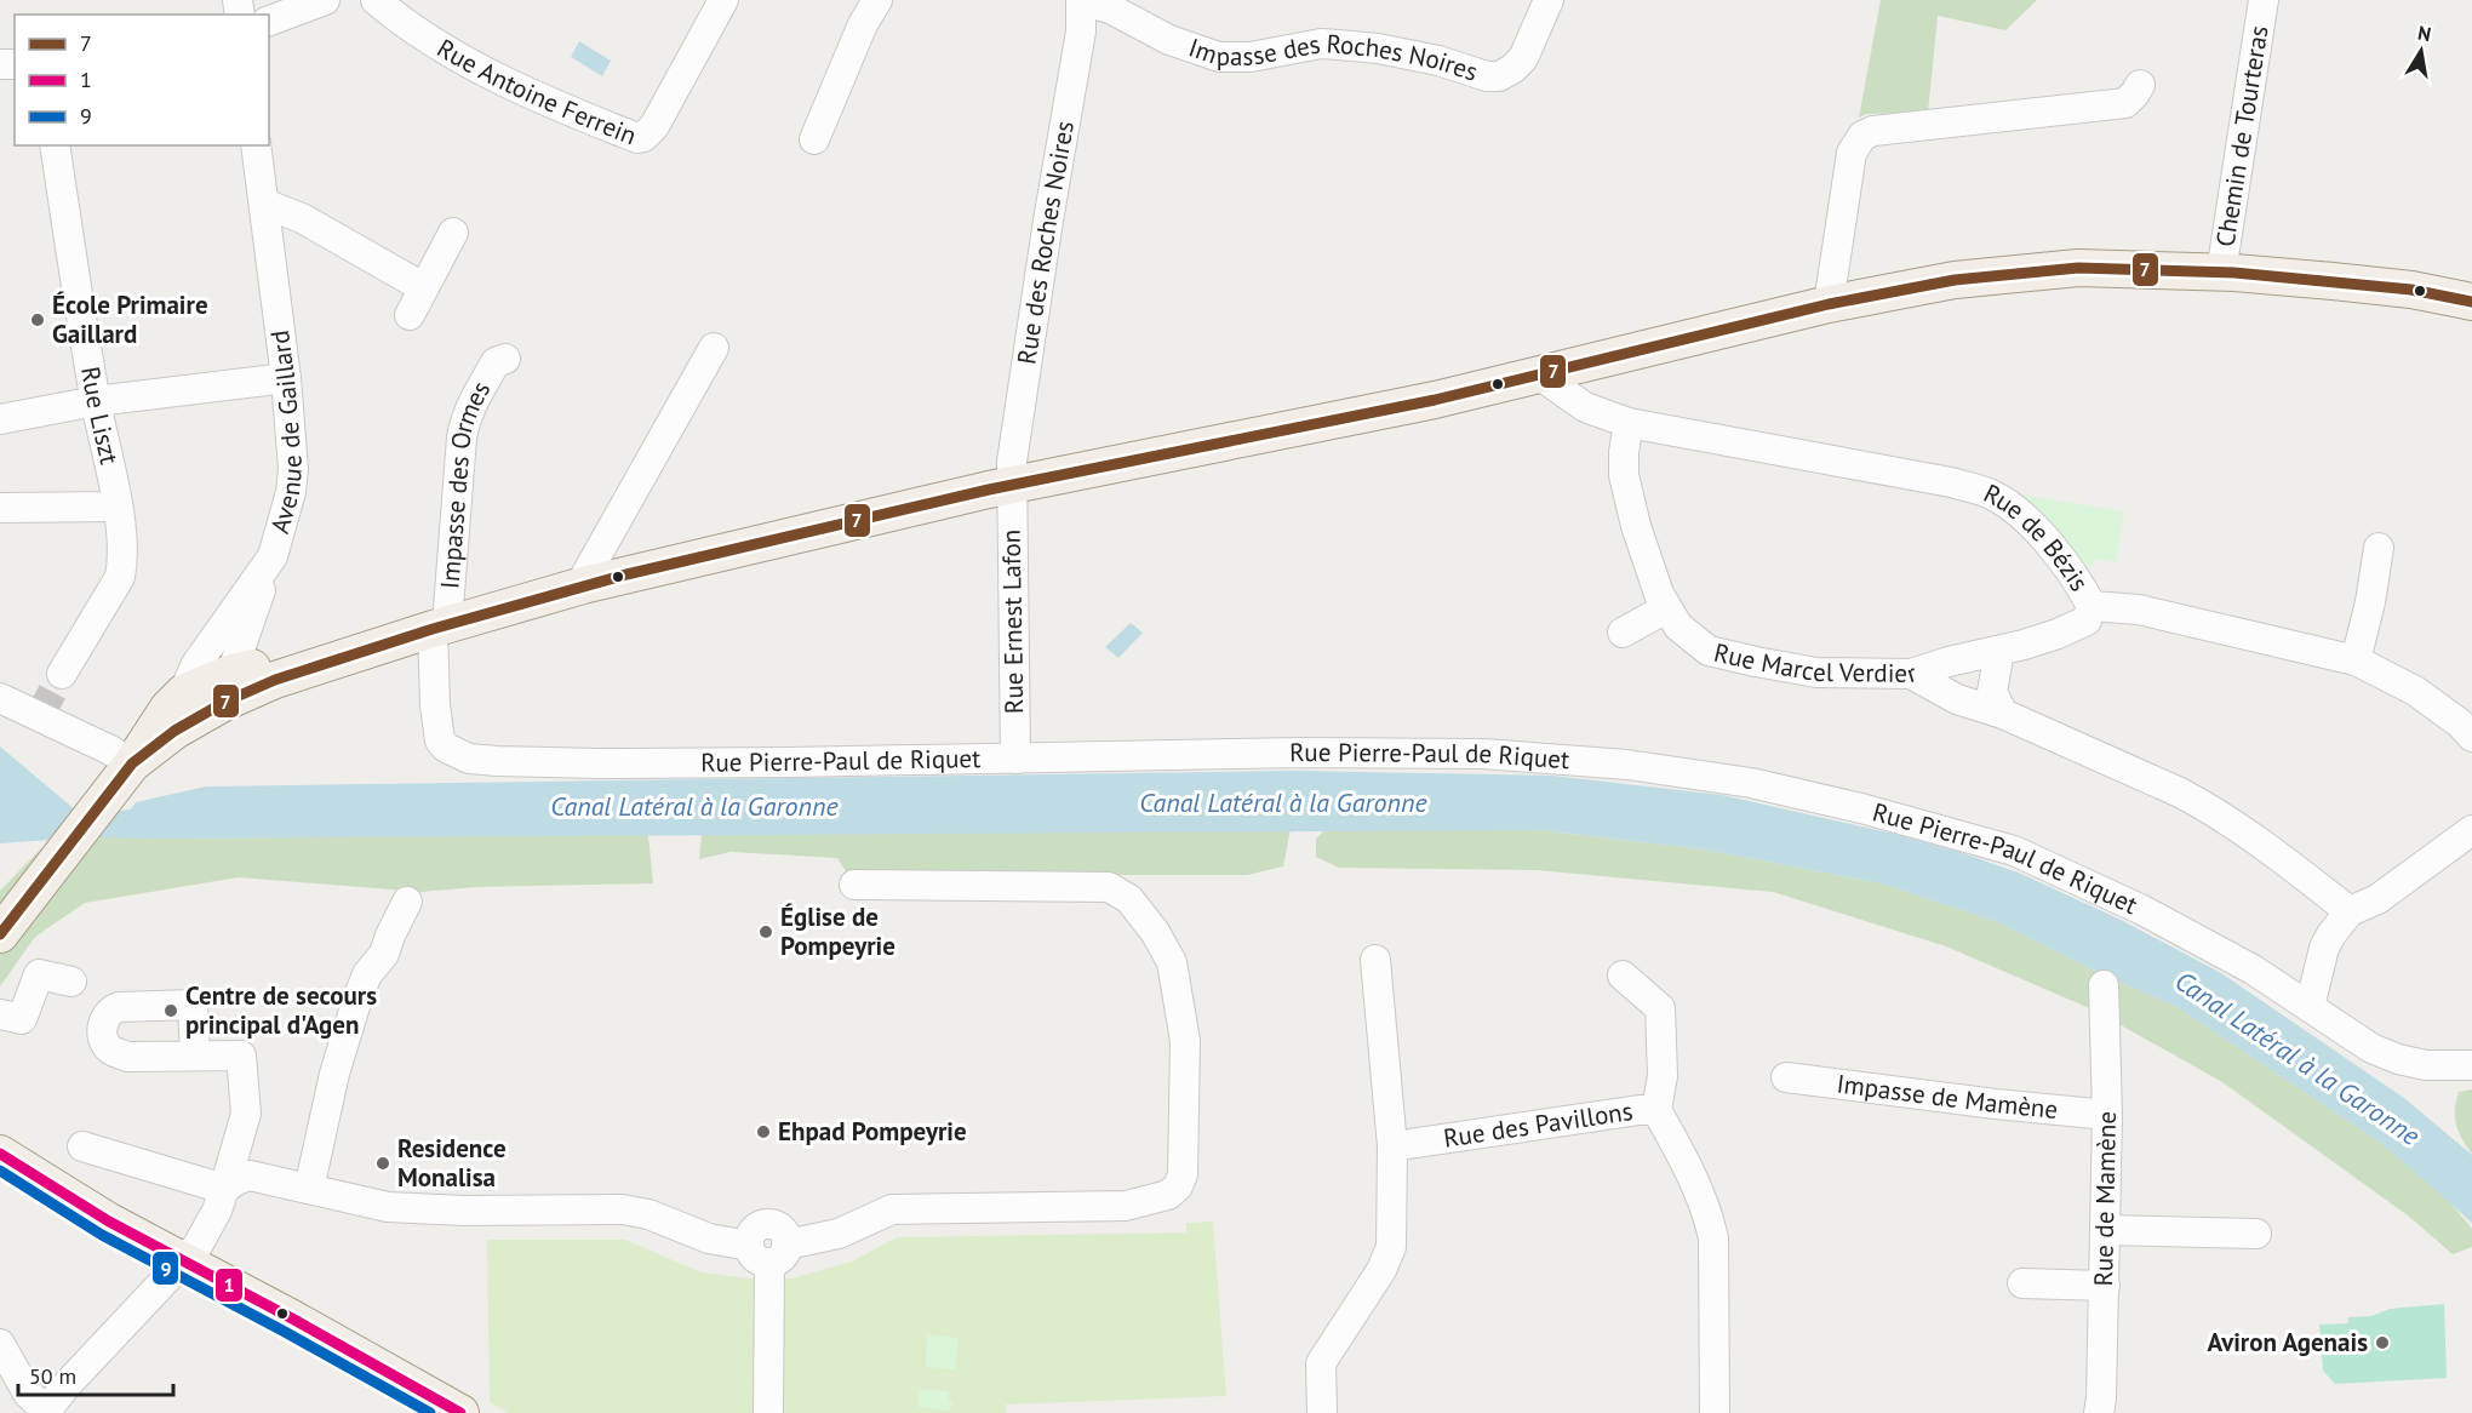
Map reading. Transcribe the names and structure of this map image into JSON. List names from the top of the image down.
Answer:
{
  "streets": {
    "street": [
      "Impasse des Roches Noires",
      "Rue Antoine Ferrein",
      "Chemin de Tourteras",
      "Rue des Roches Noires",
      "Rue Liszt",
      "Avenue de Gaillard",
      "Impasse des Ormes",
      "Rue de Bézis",
      "Rue Ernest Lafon",
      "Rue Marcel Verdier",
      "Rue Pierre-Paul de Riquet",
      "Impasse de Mamène",
      "Rue des Pavillons",
      "Rue de Mamène"
    ]
  },
  "crossings": [
    ["Impasse des Roches Noires", "Rue des Roches Noires"],
    ["Rue des Roches Noires", "Rue Ernest Lafon"],
    ["Impasse des Ormes", "Rue Pierre-Paul de Riquet"],
    ["Rue de Bézis", "Rue Marcel Verdier"],
    ["Rue Ernest Lafon", "Rue Pierre-Paul de Riquet"],
    ["Impasse de Mamène", "Rue de Mamène"]
  ],
  "water": ["Canal Latéral à la Garonne"],
  "places": [
    "École Primaire Gaillard",
    "Église de Pompeyrie",
    "Centre de secours principal d'Agen",
    "Ehpad Pompeyrie",
    "Residence Monalisa",
    "Aviron Agenais"
  ],
  "lines": ["transit line 7", "transit line 1", "transit line 9"],
  "legend": ["7", "1", "9"],
  "scale_bar": "50 m",
  "north": "top"
}
